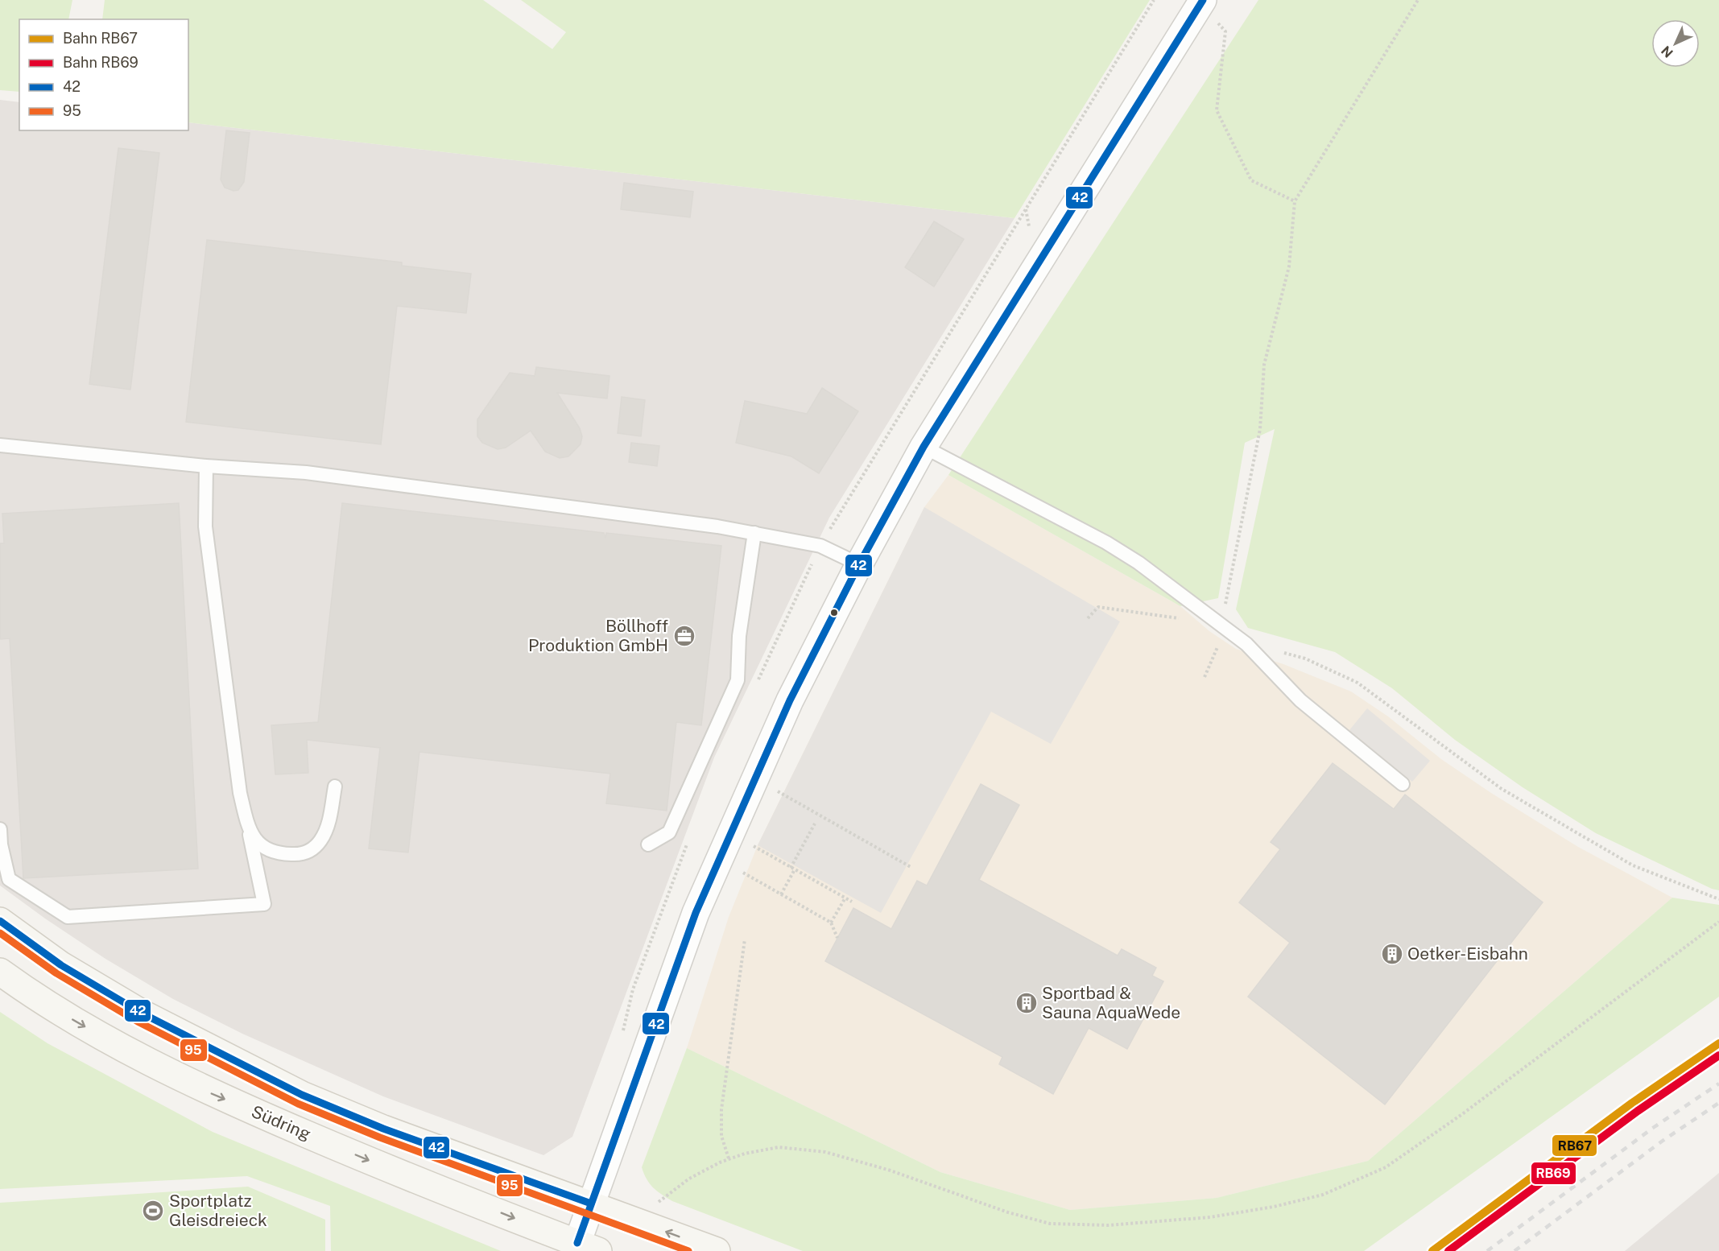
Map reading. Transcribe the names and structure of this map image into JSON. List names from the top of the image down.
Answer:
{
  "streets": {
    "main road": ["Südring"]
  },
  "places": {
    "office": ["Böllhoff Produktion GmbH"],
    "building": ["Oetker-Eisbahn", "Sportbad & Sauna AquaWede"],
    "sports": ["Sportplatz Gleisdreieck"]
  },
  "lines": [
    "transit line 42",
    "transit line 95",
    "rail line RB67",
    "rail line RB69"
  ],
  "legend": [
    "Bahn RB67",
    "Bahn RB69",
    "42",
    "95"
  ],
  "north": "bottom left"
}
